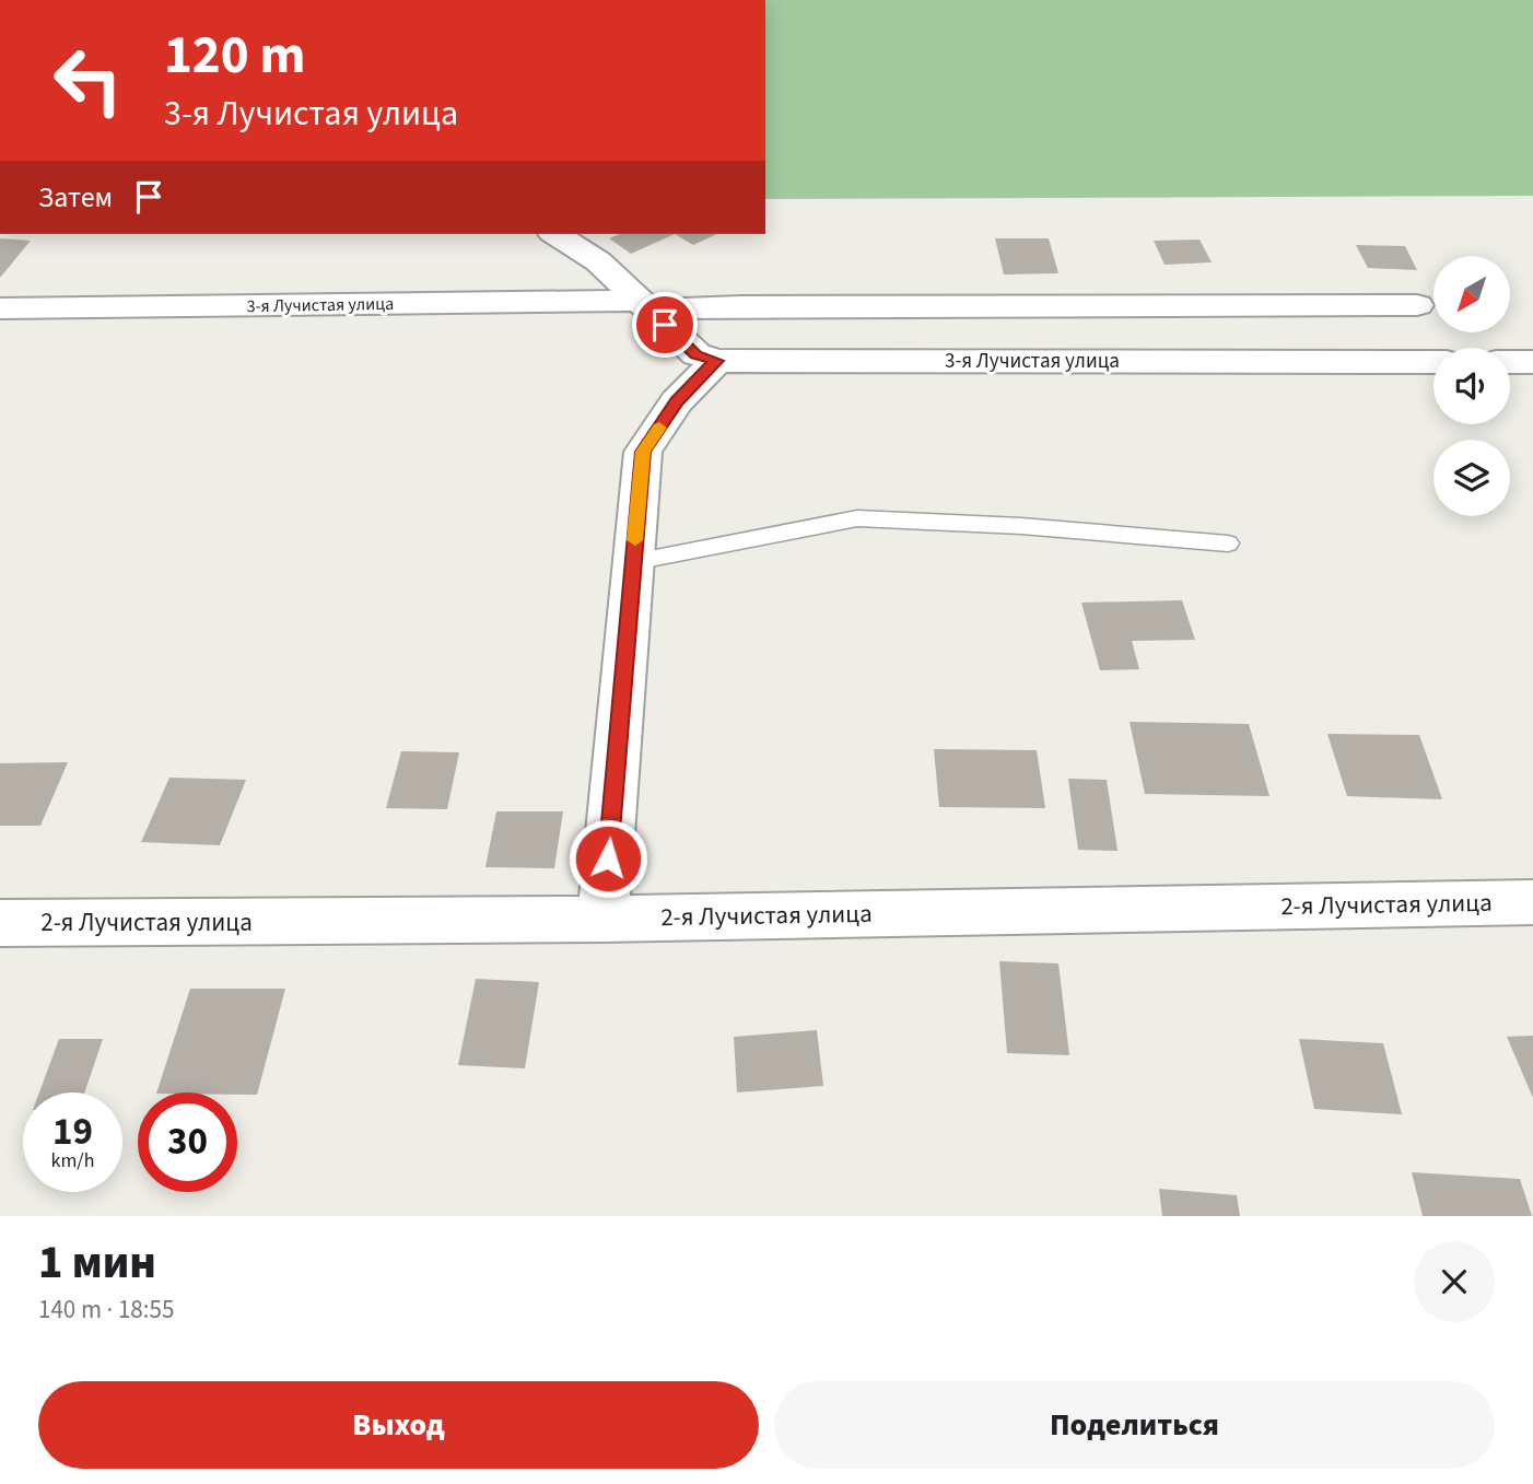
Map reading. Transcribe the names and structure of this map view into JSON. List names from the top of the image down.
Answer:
{
  "streets": {
    "street": ["3-я Лучистая улица", "2-я Лучистая улица"]
  },
  "north": "bottom left",
  "page": {
    "turn": ["120 m", "3-я Лучистая улица"],
    "then": "Затем",
    "speed": "19 km/h",
    "limit": "30",
    "heading": ["1 мин", "140 m · 18:55"],
    "buttons": ["Выход", "Поделиться"]
  }
}
